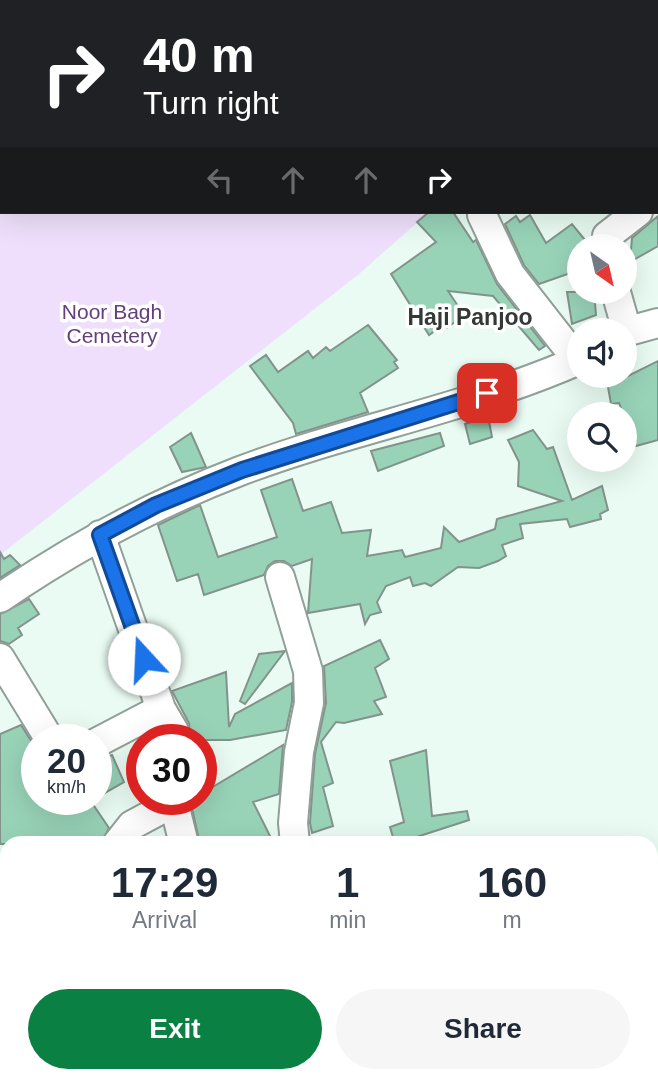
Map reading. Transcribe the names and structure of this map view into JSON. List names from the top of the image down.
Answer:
{
  "districts": ["Haji Panjoo"],
  "parks": ["Noor Bagh Cemetery"],
  "north": "bottom right",
  "page": {
    "turn": ["40 m", "Turn right"],
    "speed": "20 km/h",
    "limit": "30",
    "eta": [
      "17:29",
      "Arrival",
      "1",
      "min",
      "160",
      "m"
    ],
    "buttons": ["Exit", "Share"]
  }
}
